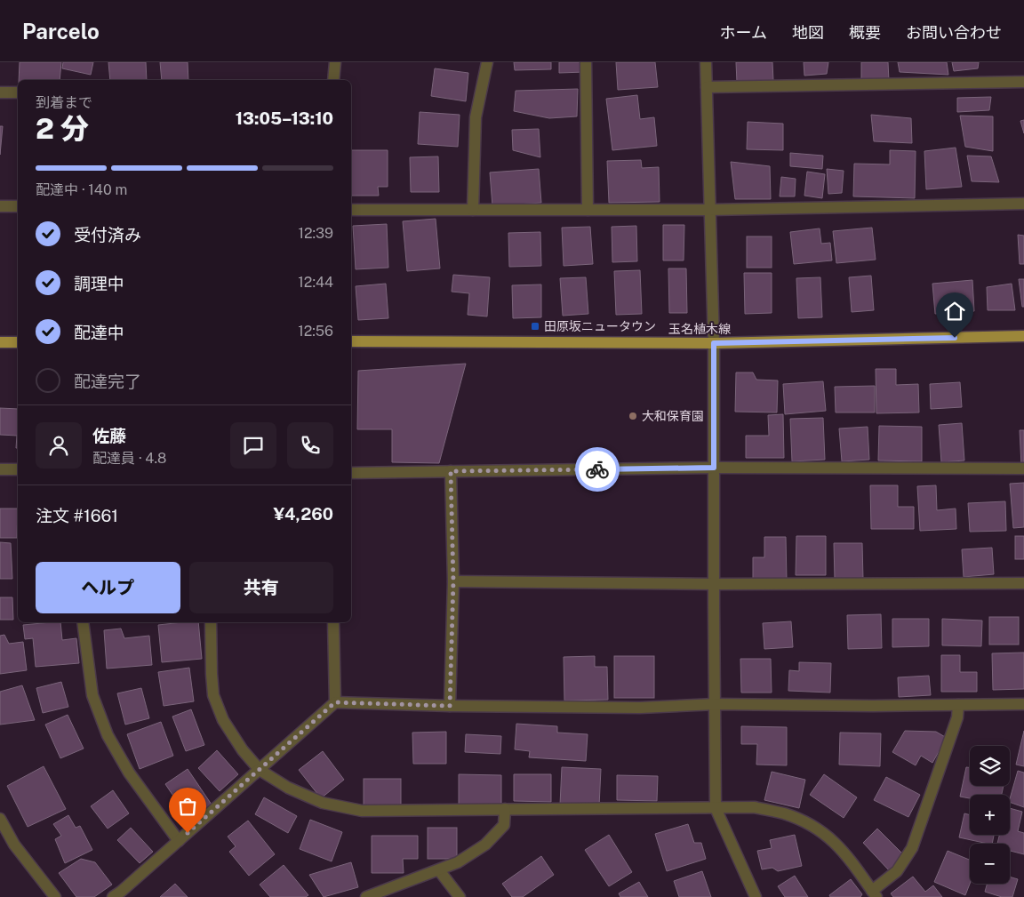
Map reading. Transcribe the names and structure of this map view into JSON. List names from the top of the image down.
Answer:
{
  "streets": {
    "main road": ["玉名植木線"]
  },
  "places": {
    "transit": ["田原坂ニュータウン"],
    "other": ["大和保育園"]
  },
  "page": {
    "header": "Parcelo",
    "nav": [
      "ホーム",
      "地図",
      "概要",
      "お問い合わせ"
    ],
    "heading": ["2 分", "到着まで", "13:05–13:10"],
    "panel": [
      "佐藤",
      "配達員 · 4.8",
      "注文 #1661",
      "¥4,260"
    ],
    "bar": "配達中 · 140 m",
    "list": [
      ["受付済み", "12:39"],
      ["調理中", "12:44"],
      ["配達中", "12:56"],
      "配達完了"
    ],
    "buttons": ["ヘルプ", "共有"],
    "map_buttons": ["+", "−"]
  }
}
